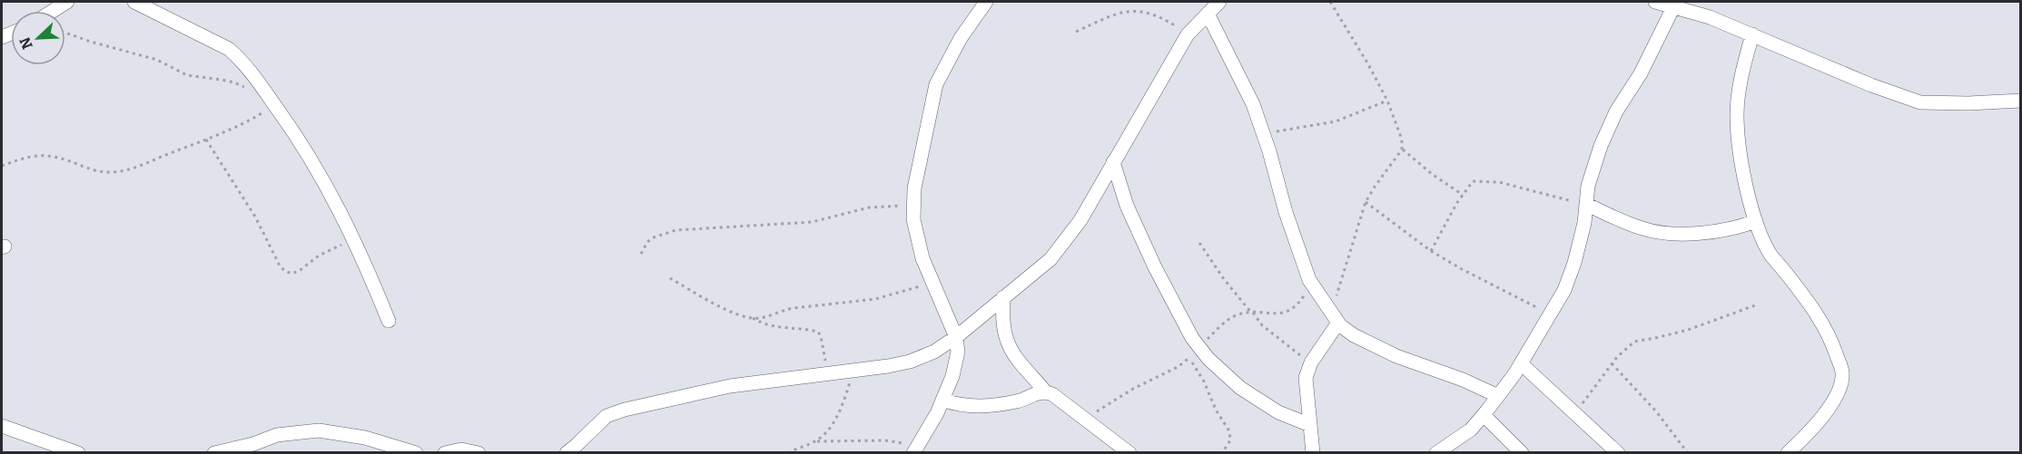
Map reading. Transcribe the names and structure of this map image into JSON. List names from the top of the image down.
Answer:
{
  "north": "bottom left"
}
